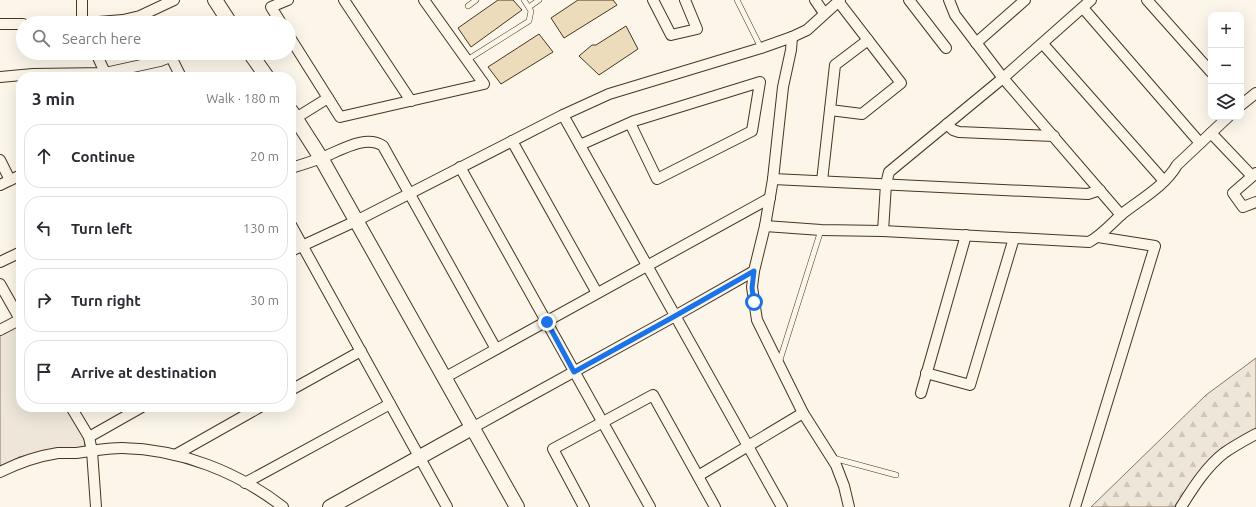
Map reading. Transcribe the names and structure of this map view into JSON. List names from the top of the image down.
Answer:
{
  "page": {
    "map_buttons": ["+", "−"],
    "search": "Search here",
    "heading": ["3 min", "Walk · 180 m"],
    "list": [
      ["Continue", "20 m"],
      ["Turn left", "130 m"],
      ["Turn right", "30 m"],
      "Arrive at destination"
    ]
  }
}
